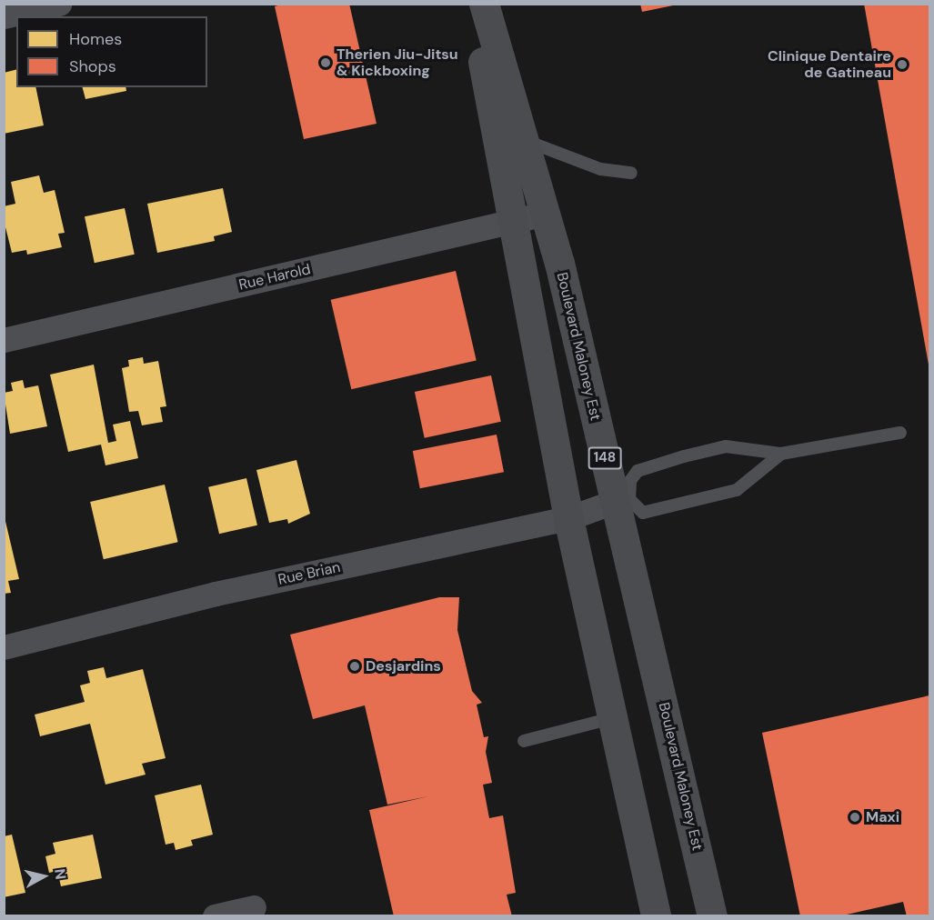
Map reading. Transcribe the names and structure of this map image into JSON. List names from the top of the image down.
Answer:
{
  "streets": {
    "main road": ["Boulevard Maloney Est", "148"],
    "street": ["Rue Harold", "Rue Brian"]
  },
  "crossings": [
    ["Rue Harold", "Boulevard Maloney Est"],
    ["Boulevard Maloney Est", "Rue Brian"]
  ],
  "places": [
    "Therien Jiu-Jitsu & Kickboxing",
    "Clinique Dentaire de Gatineau",
    "Desjardins",
    "Maxi"
  ],
  "legend": ["Homes", "Shops"],
  "north": "right"
}
